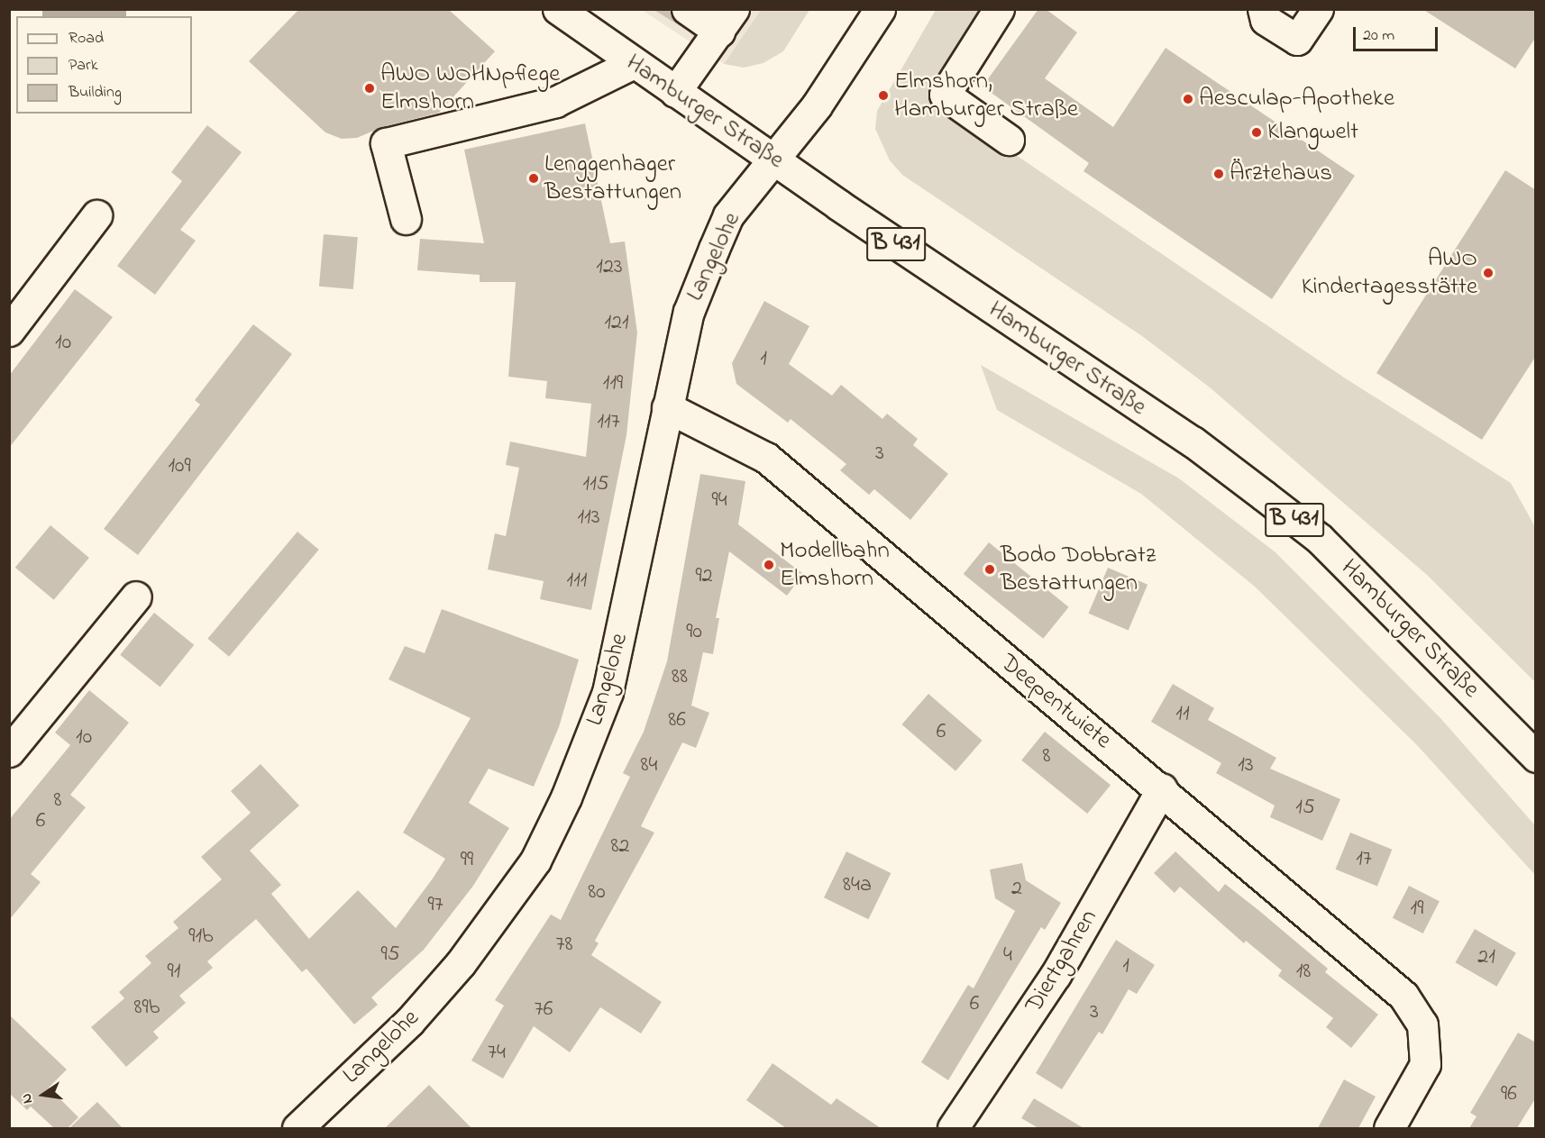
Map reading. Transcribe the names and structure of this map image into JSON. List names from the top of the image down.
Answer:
{
  "streets": {
    "street": [
      "Hamburger Straße",
      "B 431",
      "Langelohe",
      "Deepentwiete",
      "Diertgahren"
    ]
  },
  "crossings": [
    ["Hamburger Straße", "Langelohe"],
    ["Langelohe", "Deepentwiete"],
    ["Deepentwiete", "Diertgahren"]
  ],
  "places": [
    "AWO WOHNpflege Elmshorn",
    "Elmshorn, Hamburger Straße",
    "Aesculap-Apotheke",
    "Klangwelt",
    "Ärztehaus",
    "Lenggenhager Bestattungen",
    "AWO Kindertagesstätte",
    "Modellbahn Elmshorn",
    "Bodo Dobbratz Bestattungen"
  ],
  "house_numbers": [
    "123",
    "121",
    "10",
    "1",
    "119",
    "117",
    "3",
    "109",
    "115",
    "94",
    "113",
    "92",
    "111",
    "90",
    "88",
    "11",
    "86",
    "6",
    "10",
    "8",
    "84",
    "13",
    "8",
    "15",
    "6",
    "82",
    "17",
    "99",
    "84a",
    "2",
    "80",
    "97",
    "19",
    "91b",
    "78",
    "95",
    "4",
    "21",
    "1",
    "91",
    "18",
    "6",
    "89b",
    "76",
    "3",
    "74",
    "96"
  ],
  "legend": ["Road", "Park", "Building"],
  "scale_bar": "20 m",
  "north": "left"
}
